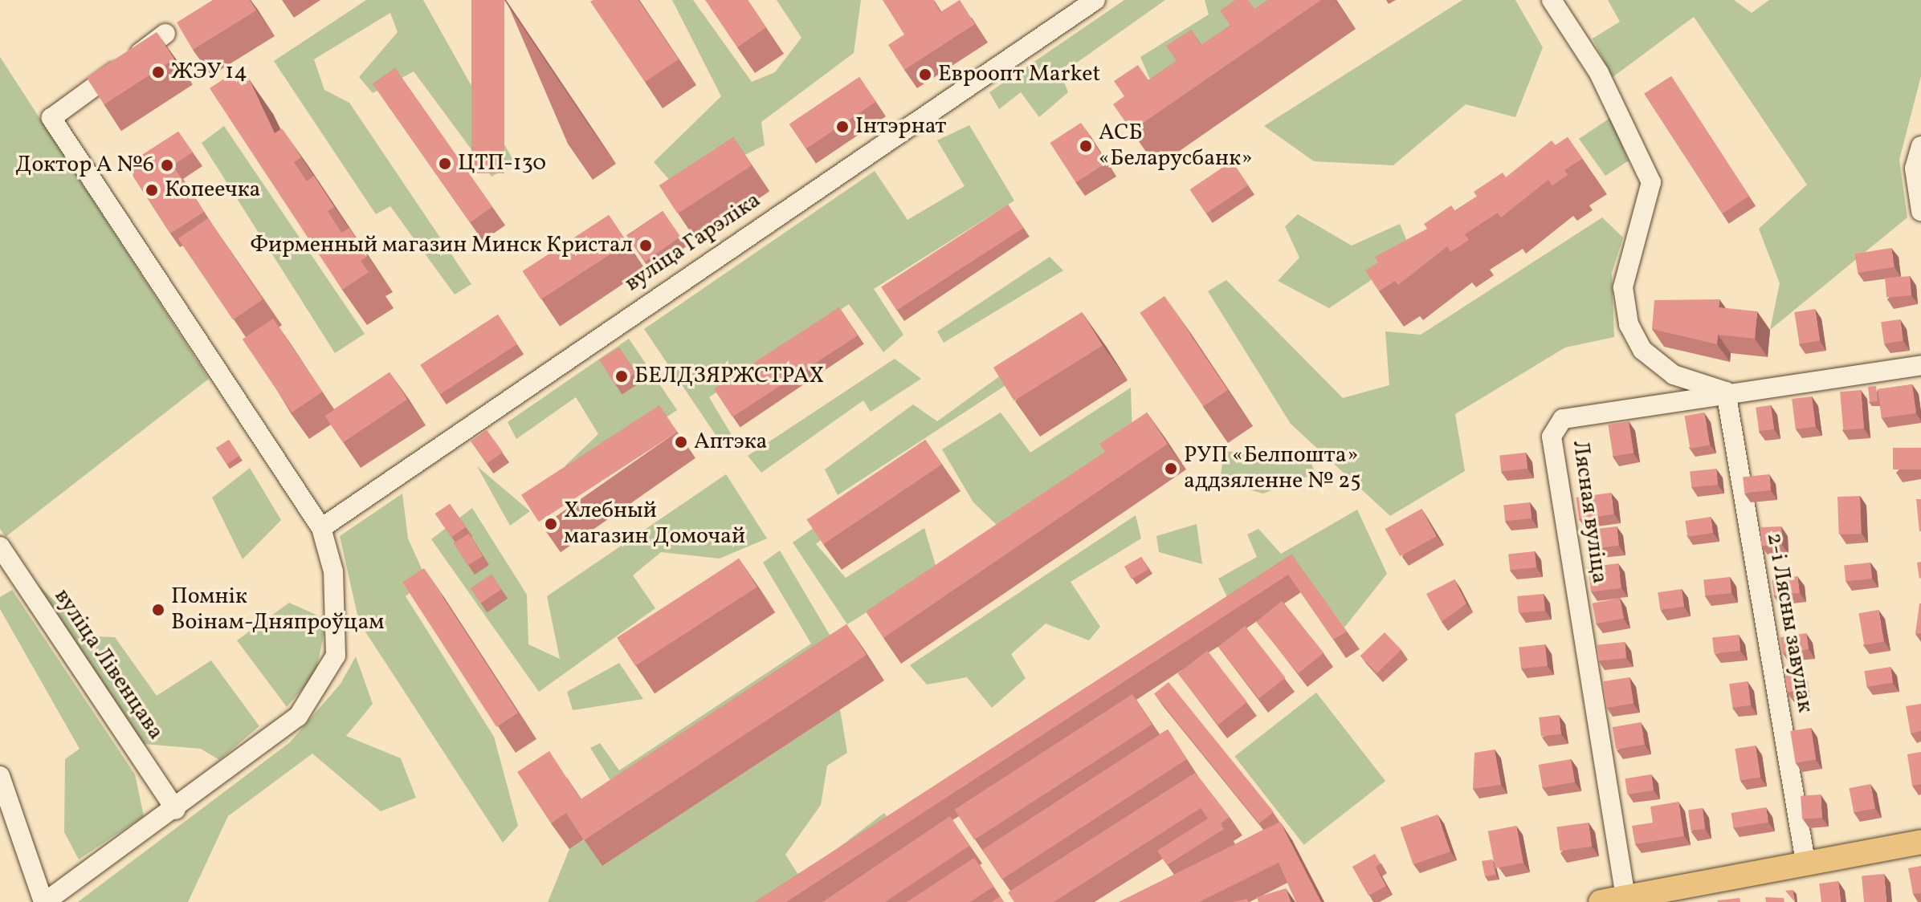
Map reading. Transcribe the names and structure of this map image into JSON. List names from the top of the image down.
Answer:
{
  "streets": {
    "street": [
      "вуліца Гарэліка",
      "Лясная вуліца",
      "2-і Лясны завулак",
      "вуліца Лівенцава"
    ]
  },
  "crossings": [
    ["Лясная вуліца", "2-і Лясны завулак"]
  ],
  "places": [
    "ЖЭУ 14",
    "Евроопт Market",
    "Інтэрнат",
    "АСБ «Беларусбанк»",
    "ЦТП-130",
    "Доктор А №6",
    "Копеечка",
    "Фирменный магазин Минск Кристал",
    "БЕЛДЗЯРЖСТРАХ",
    "Аптэка",
    "РУП «Белпошта» аддзяленне № 25",
    "Хлебный магазин Домочай",
    "Помнік Воінам-Дняпроўцам"
  ]
}
